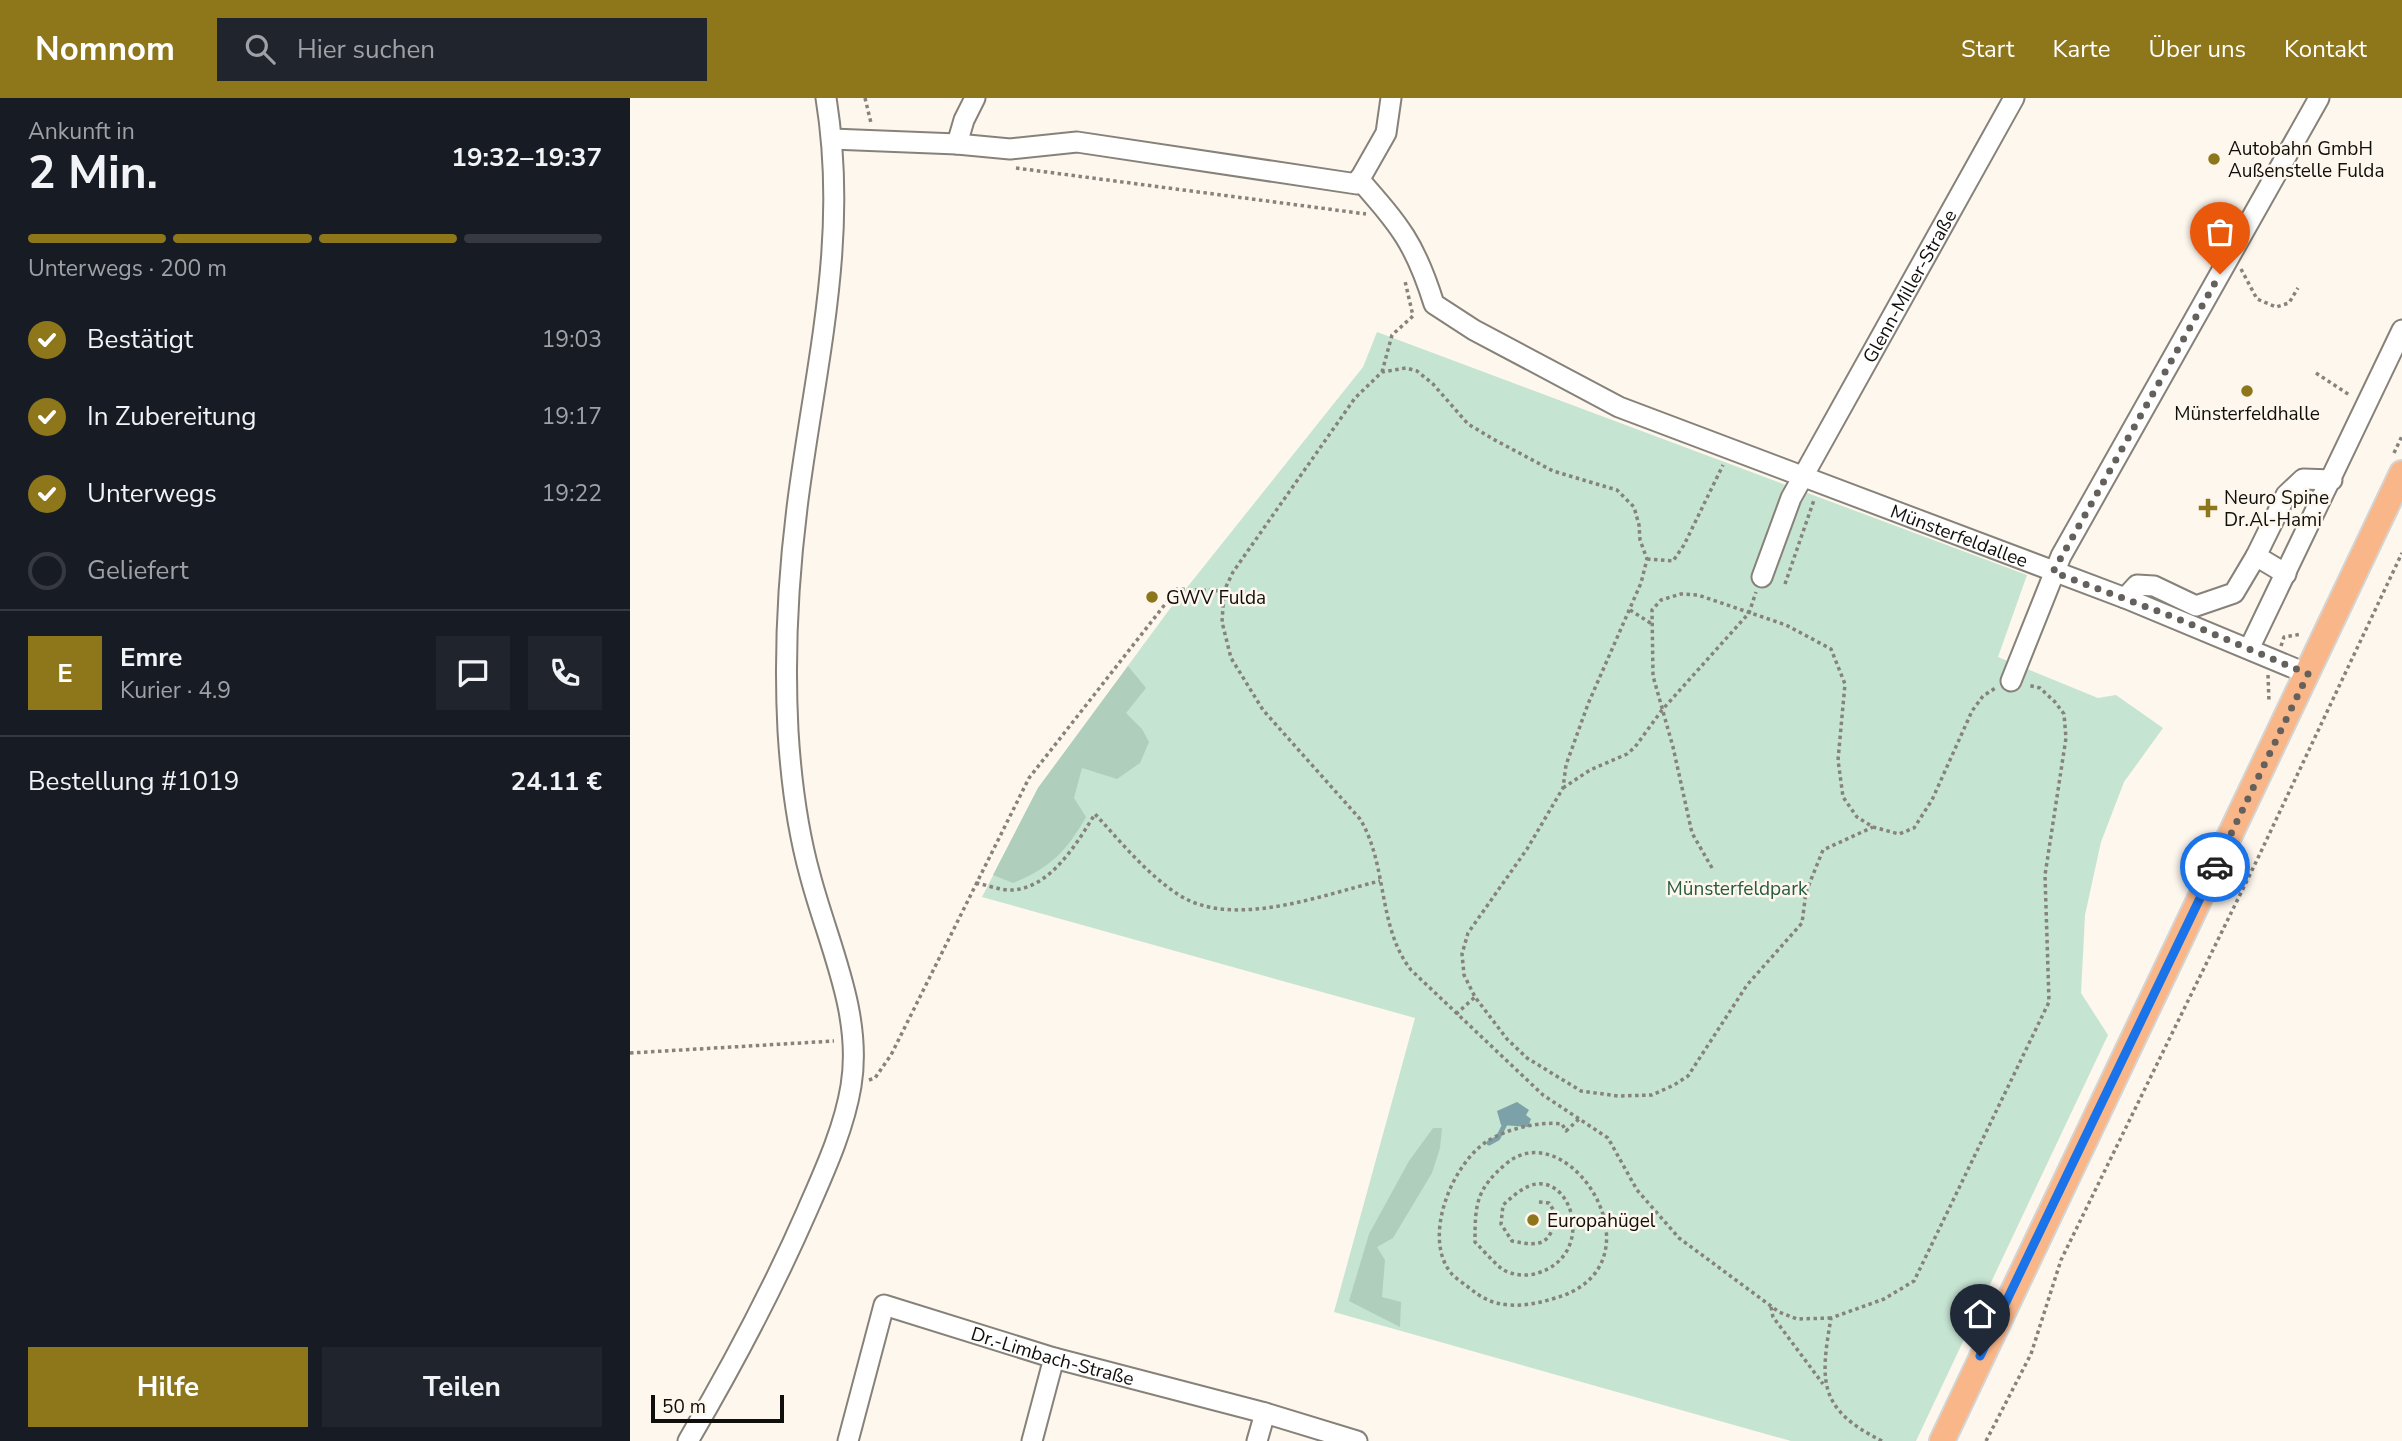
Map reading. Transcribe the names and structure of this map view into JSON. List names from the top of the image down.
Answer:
{
  "streets": {
    "street": ["Glenn-Miller-Straße", "Münsterfeldallee", "Dr.-Limbach-Straße"]
  },
  "crossings": [
    ["Glenn-Miller-Straße", "Münsterfeldallee"]
  ],
  "parks": ["Münsterfeldpark"],
  "places": {
    "other": [
      "Autobahn GmbH Außenstelle Fulda",
      "Münsterfeldhalle",
      "GWV Fulda",
      "Europahügel"
    ],
    "health": ["Neuro Spine Dr.Al-Hami"]
  },
  "scale_bar": "50 m",
  "page": {
    "header": "Nomnom",
    "search": "Hier suchen",
    "nav": [
      "Start",
      "Karte",
      "Über uns",
      "Kontakt"
    ],
    "heading": ["2 Min.", "Ankunft in", "19:32–19:37"],
    "panel": [
      "Emre",
      "Kurier · 4.9",
      "Bestellung #1019",
      "24.11 €"
    ],
    "bar": "Unterwegs · 200 m",
    "list": [
      ["Bestätigt", "19:03"],
      ["In Zubereitung", "19:17"],
      ["Unterwegs", "19:22"],
      "Geliefert"
    ],
    "round": "E",
    "buttons": ["Hilfe", "Teilen"],
    "scale": "50 m"
  }
}
